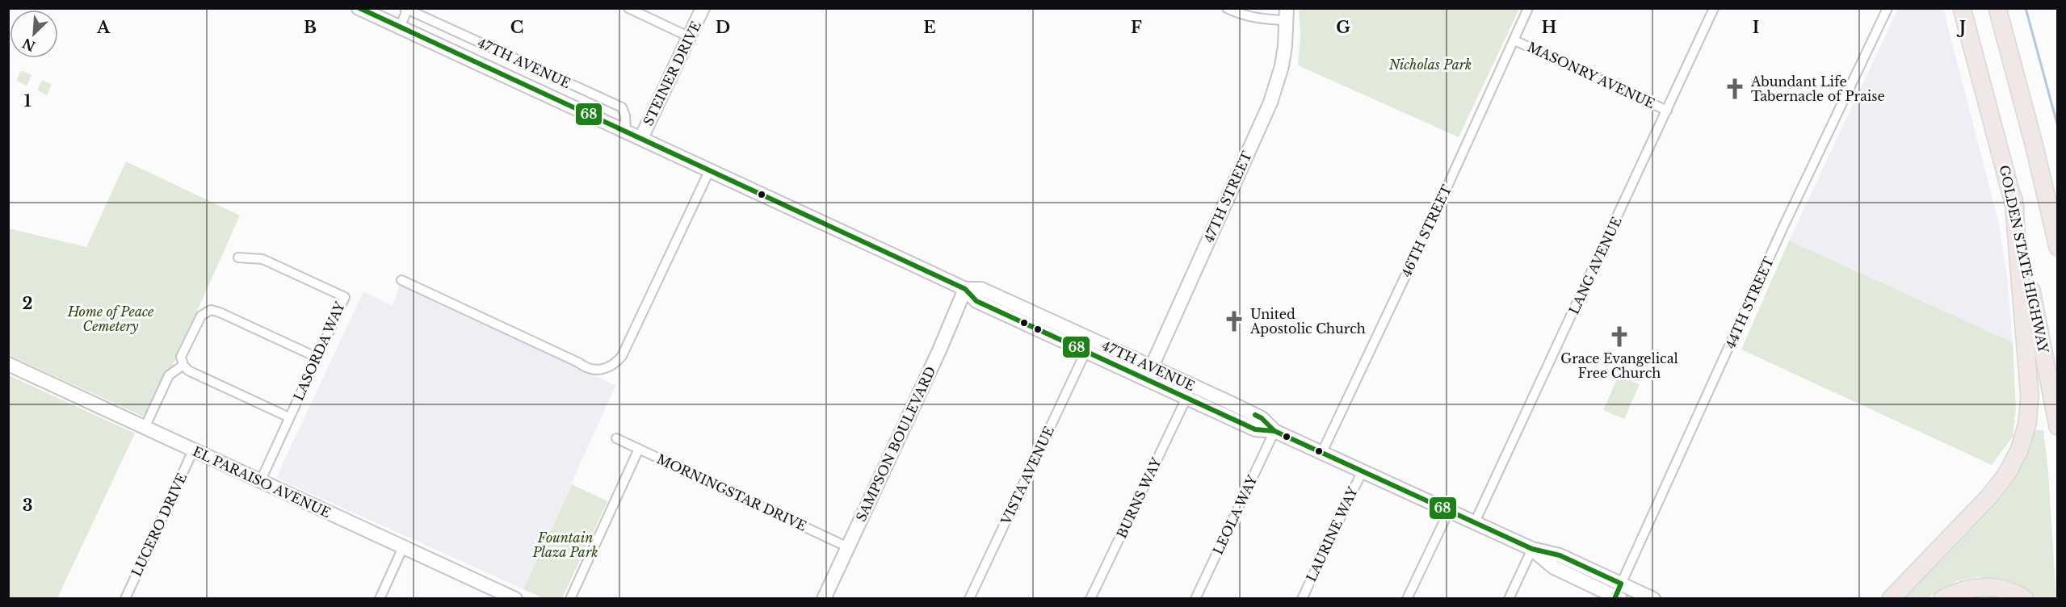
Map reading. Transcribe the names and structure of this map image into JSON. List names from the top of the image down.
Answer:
{
  "streets": {
    "highway": ["GOLDEN STATE HIGHWAY"],
    "main road": [
      "47TH AVENUE",
      "STEINER DRIVE",
      "47TH STREET",
      "SAMPSON BOULEVARD",
      "EL PARAISO AVENUE"
    ],
    "street": [
      "MASONRY AVENUE",
      "46TH STREET",
      "LANG AVENUE",
      "44TH STREET",
      "LASORDA WAY",
      "VISTA AVENUE",
      "MORNINGSTAR DRIVE",
      "BURNS WAY",
      "LEOLA WAY",
      "LUCERO DRIVE",
      "LAURINE WAY"
    ]
  },
  "crossings": [
    ["47TH AVENUE", "STEINER DRIVE"],
    ["47TH AVENUE", "47TH STREET"],
    ["47TH AVENUE", "46TH STREET"],
    ["47TH AVENUE", "LANG AVENUE"],
    ["47TH AVENUE", "44TH STREET"],
    ["47TH AVENUE", "SAMPSON BOULEVARD"],
    ["47TH AVENUE", "VISTA AVENUE"],
    ["47TH AVENUE", "BURNS WAY"],
    ["47TH AVENUE", "LEOLA WAY"],
    ["47TH AVENUE", "LAURINE WAY"],
    ["MASONRY AVENUE", "46TH STREET"],
    ["MASONRY AVENUE", "LANG AVENUE"],
    ["LASORDA WAY", "EL PARAISO AVENUE"],
    ["SAMPSON BOULEVARD", "MORNINGSTAR DRIVE"],
    ["EL PARAISO AVENUE", "LUCERO DRIVE"]
  ],
  "parks": ["Nicholas Park", "Home of Peace Cemetery", "Fountain Plaza Park"],
  "places": {
    "church": ["Abundant Life Tabernacle of Praise", "United Apostolic Church", "Grace Evangelical Free Church"]
  },
  "lines": ["transit line 68"],
  "north": "bottom left",
  "grid": {
    "columns": [
      "A",
      "B",
      "C",
      "D",
      "E",
      "F",
      "G",
      "H",
      "I",
      "J"
    ],
    "rows": ["1", "2", "3"]
  }
}
